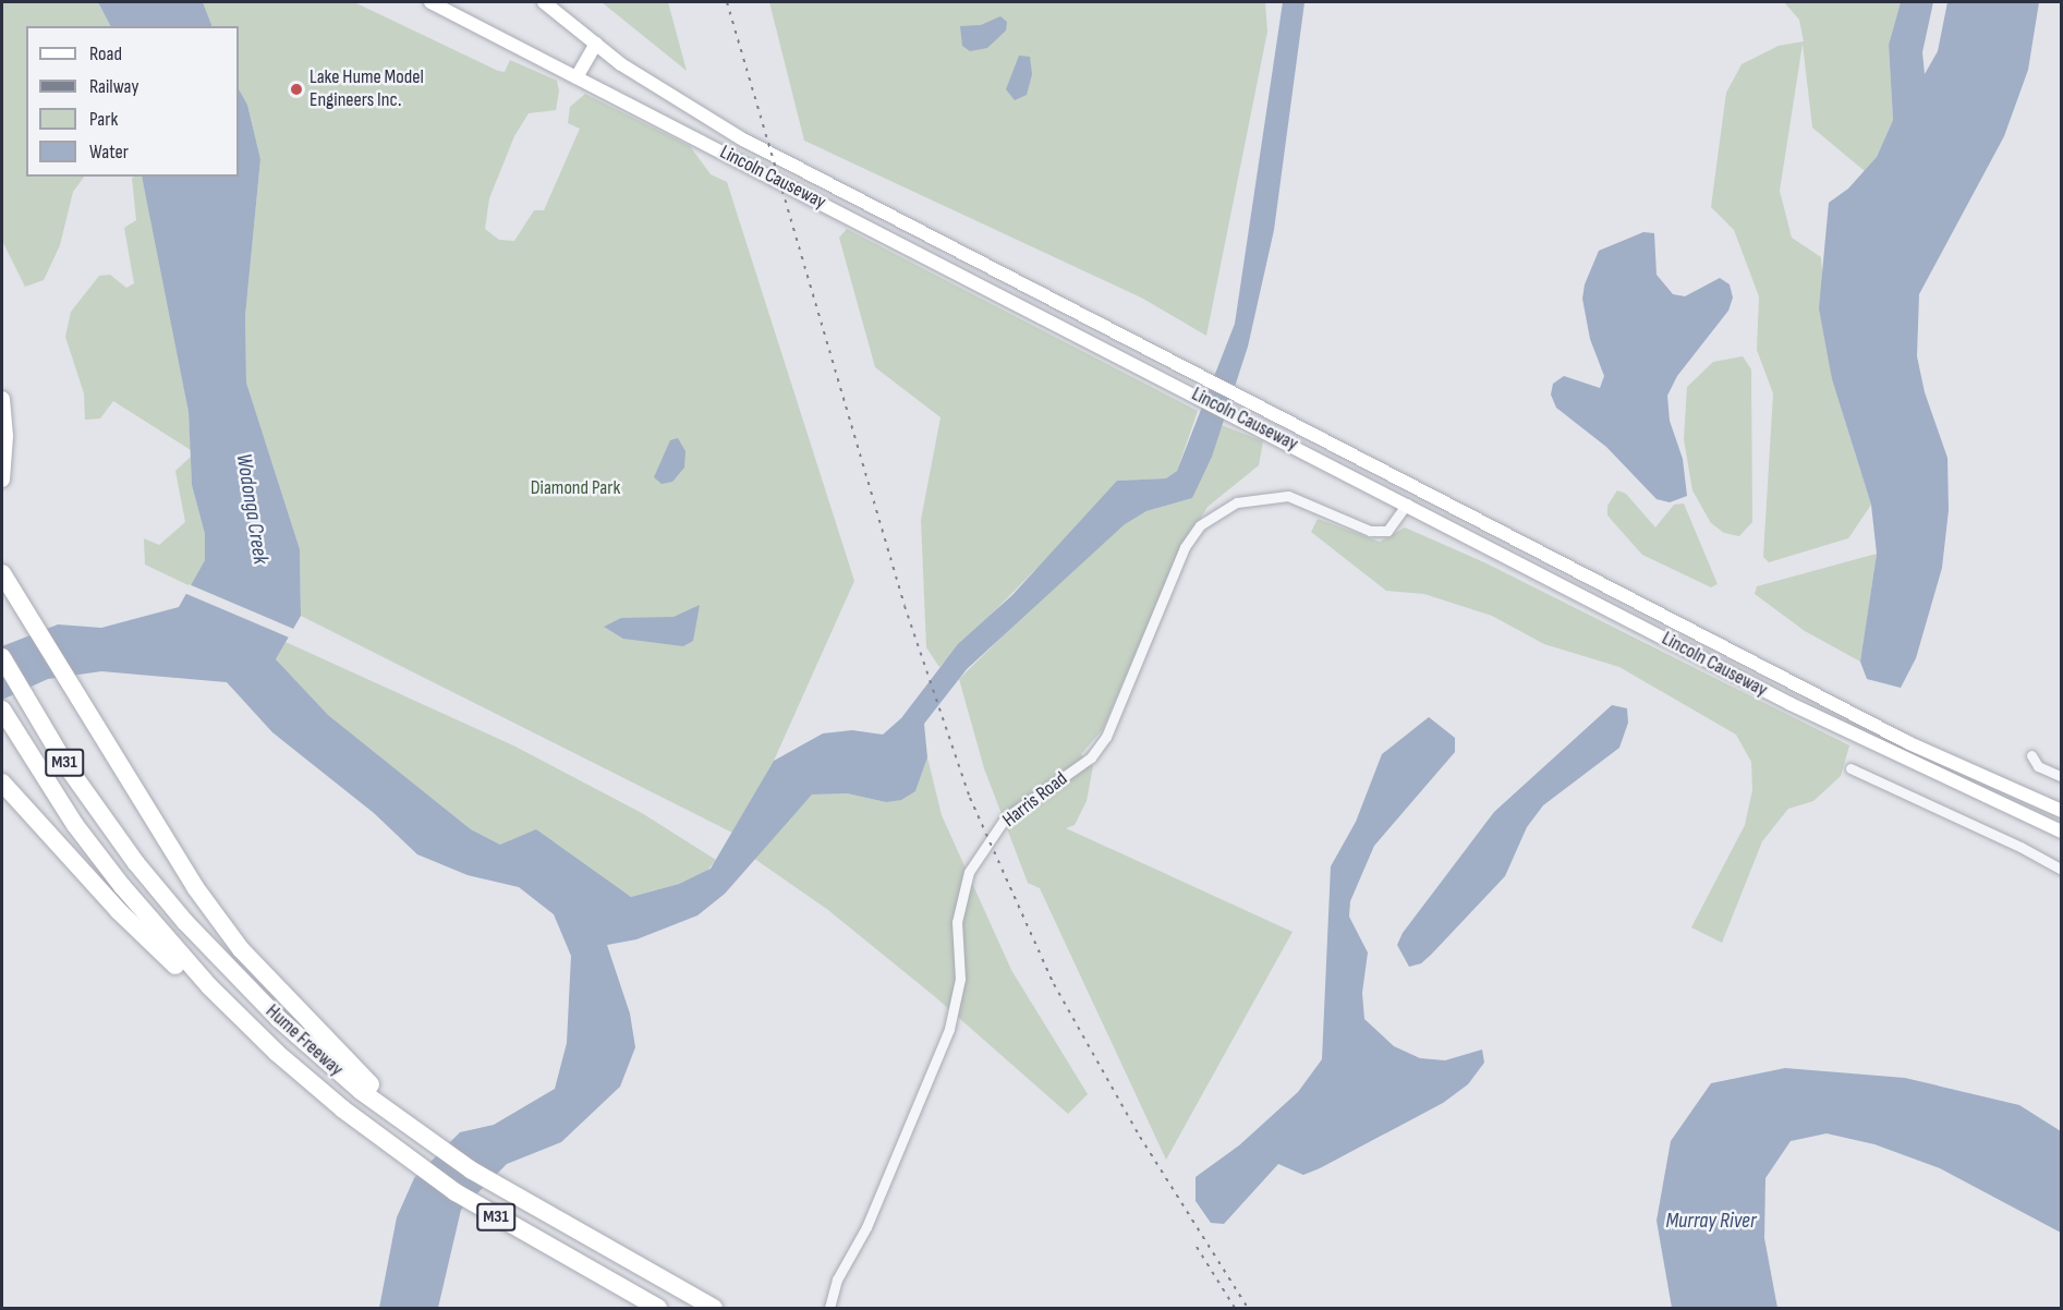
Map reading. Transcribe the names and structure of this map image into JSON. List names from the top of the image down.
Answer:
{
  "streets": {
    "highway": ["M31", "Hume Freeway"],
    "main road": ["Lincoln Causeway"],
    "street": ["Harris Road"]
  },
  "crossings": [
    ["Lincoln Causeway", "Harris Road"],
    ["M31", "Hume Freeway"]
  ],
  "water": ["Wodonga Creek", "Murray River"],
  "parks": ["Diamond Park"],
  "places": ["Lake Hume Model Engineers Inc."],
  "legend": [
    "Road",
    "Railway",
    "Park",
    "Water"
  ]
}
